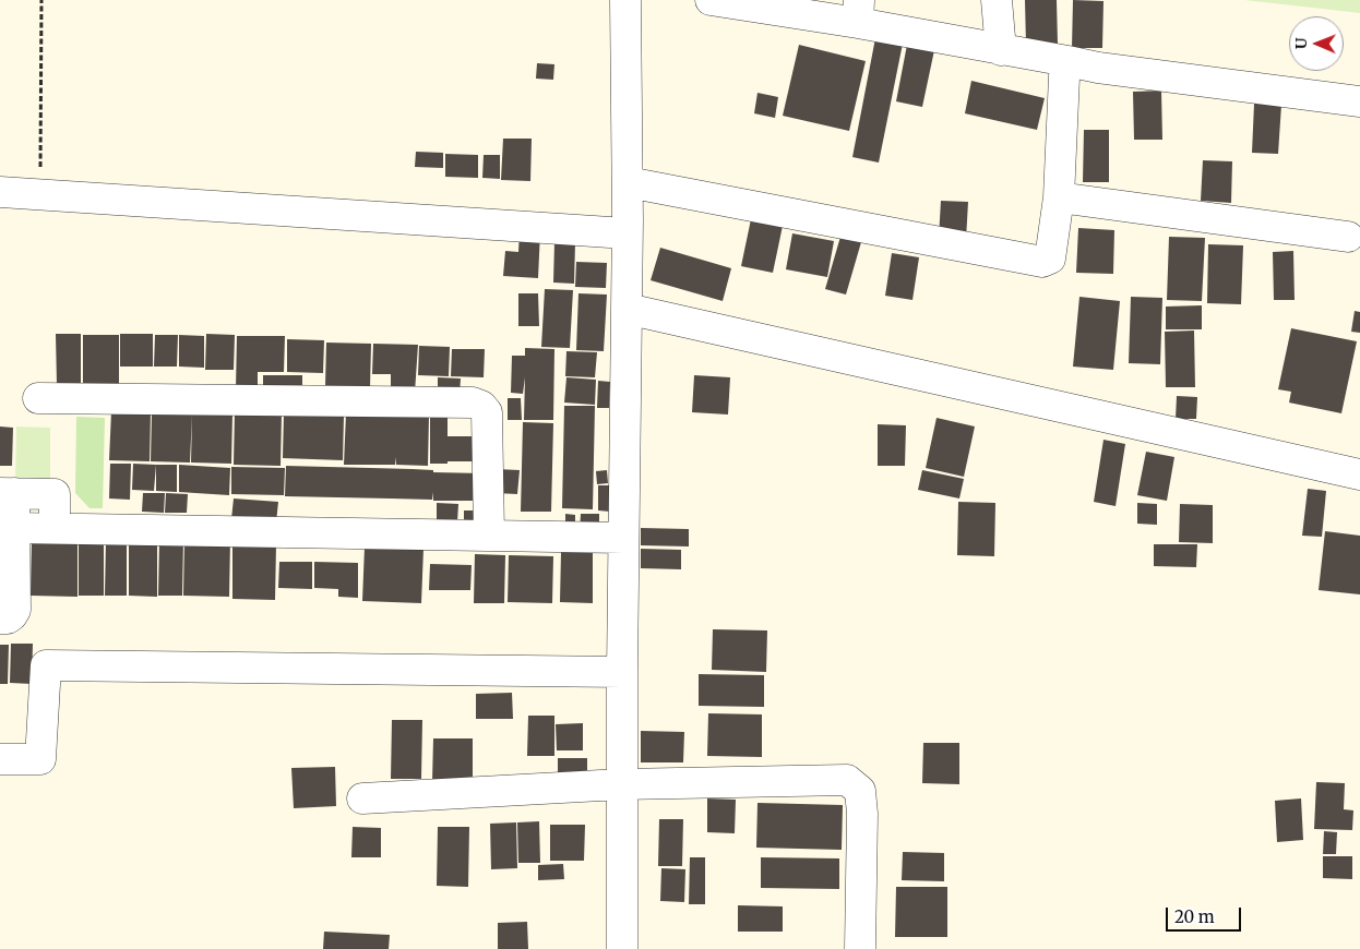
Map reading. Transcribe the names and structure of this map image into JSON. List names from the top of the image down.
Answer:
{
  "scale_bar": "20 m",
  "north": "left"
}
